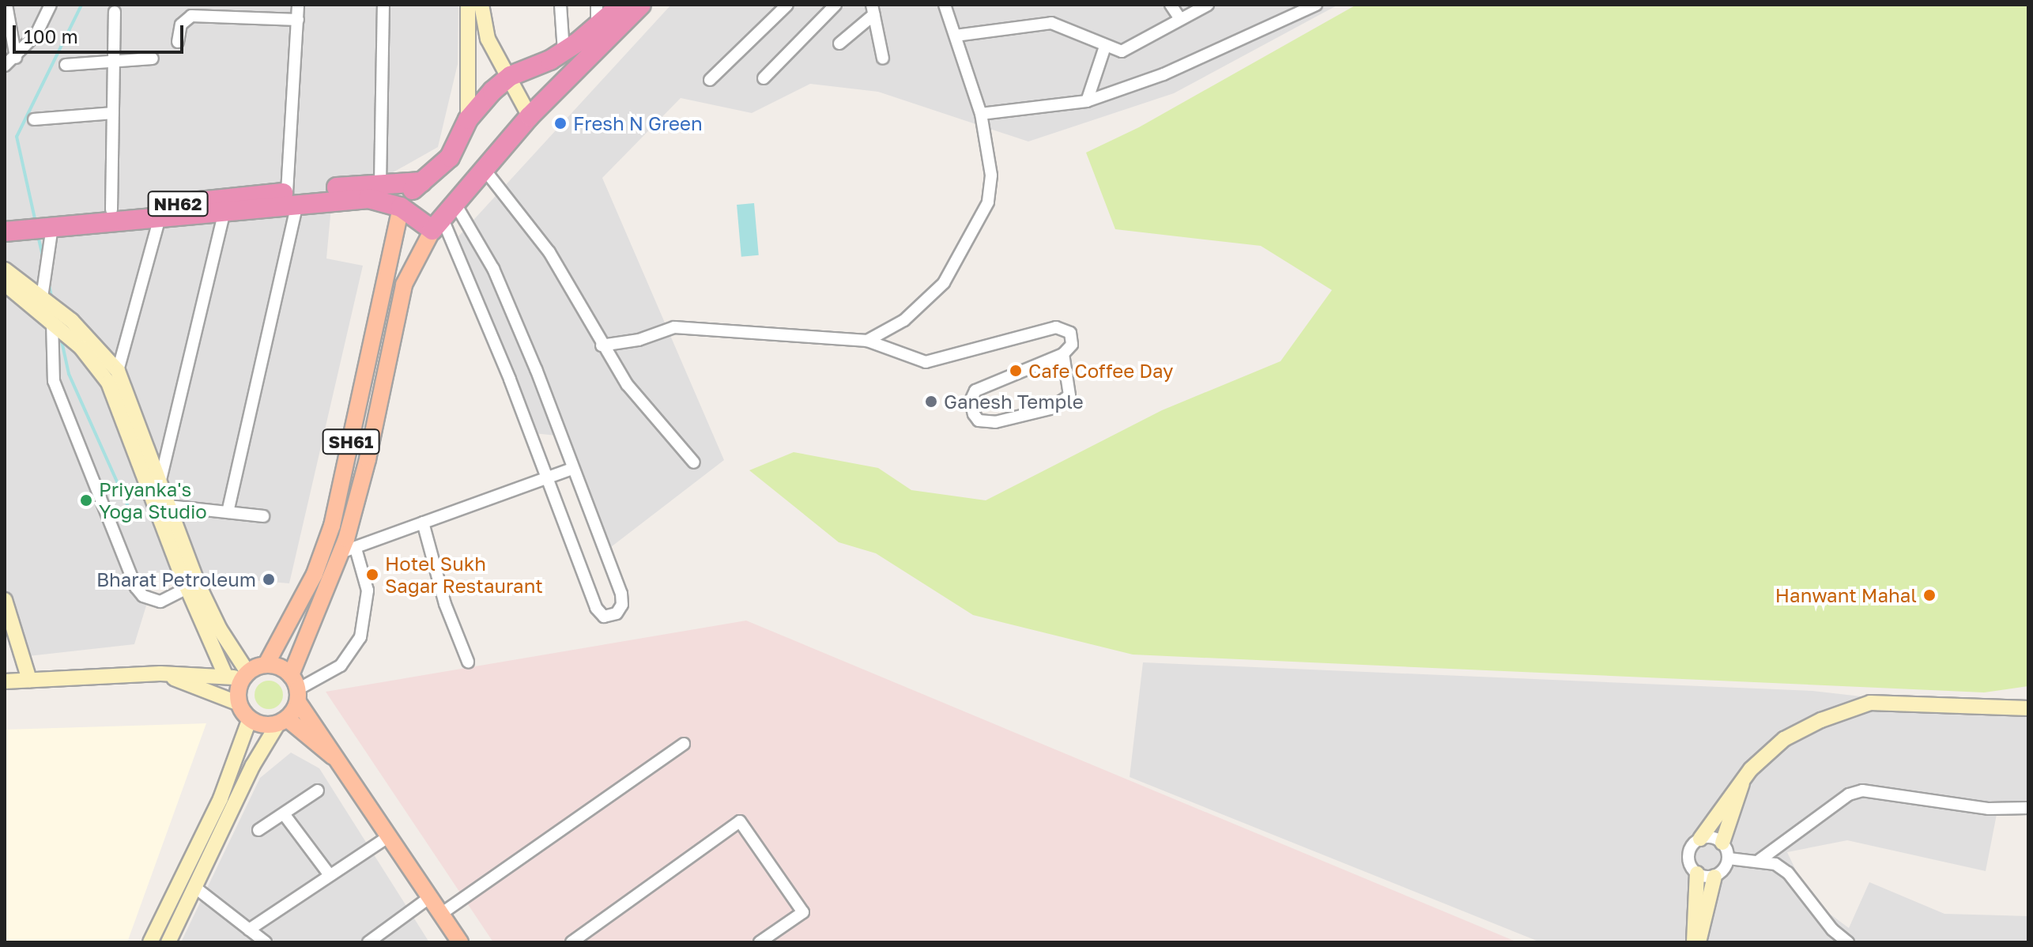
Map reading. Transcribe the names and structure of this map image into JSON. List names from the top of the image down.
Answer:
{
  "streets": {
    "highway": ["NH62"],
    "main road": ["SH61"]
  },
  "crossings": [
    ["NH62", "SH61"]
  ],
  "places": [
    "Fresh N Green",
    "Cafe Coffee Day",
    "Ganesh Temple",
    "Priyanka's Yoga Studio",
    "Hotel Sukh Sagar Restaurant",
    "Bharat Petroleum",
    "Hanwant Mahal"
  ],
  "scale_bar": "100 m"
}
